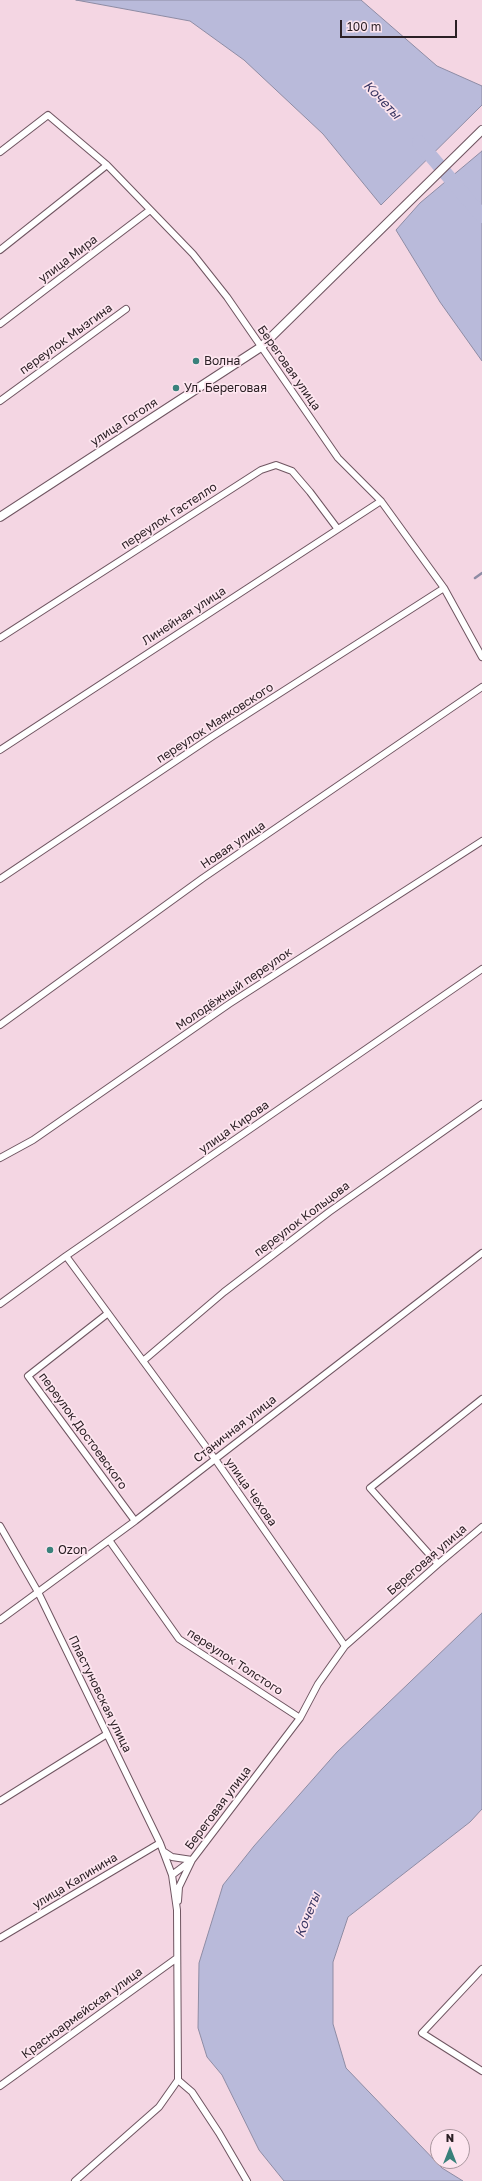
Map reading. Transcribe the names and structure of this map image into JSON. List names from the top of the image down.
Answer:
{
  "streets": {
    "street": [
      "улица Мира",
      "переулок Мызгина",
      "Береговая улица",
      "улица Гоголя",
      "переулок Гастелло",
      "Линейная улица",
      "переулок Маяковского",
      "Новая улица",
      "Молодёжный переулок",
      "улица Кирова",
      "переулок Кольцова",
      "Станичная улица",
      "переулок Достоевского",
      "улица Чехова",
      "переулок Толстого",
      "Пластуновская улица",
      "улица Калинина",
      "Красноармейская улица"
    ]
  },
  "crossings": [
    ["улица Мира", "Береговая улица"],
    ["Береговая улица", "улица Гоголя"],
    ["Береговая улица", "Линейная улица"],
    ["Береговая улица", "переулок Маяковского"],
    ["Береговая улица", "улица Чехова"],
    ["Береговая улица", "переулок Толстого"],
    ["Береговая улица", "Пластуновская улица"],
    ["переулок Гастелло", "Линейная улица"],
    ["улица Кирова", "улица Чехова"],
    ["переулок Кольцова", "улица Чехова"],
    ["Станичная улица", "переулок Достоевского"],
    ["Станичная улица", "улица Чехова"],
    ["Станичная улица", "переулок Толстого"],
    ["Станичная улица", "Пластуновская улица"],
    ["переулок Достоевского", "улица Чехова"],
    ["Пластуновская улица", "улица Калинина"]
  ],
  "water": ["Кочеты"],
  "places": ["Волна", "Ул. Береговая", "Ozon"],
  "scale_bar": "100 m",
  "north": "top"
}
